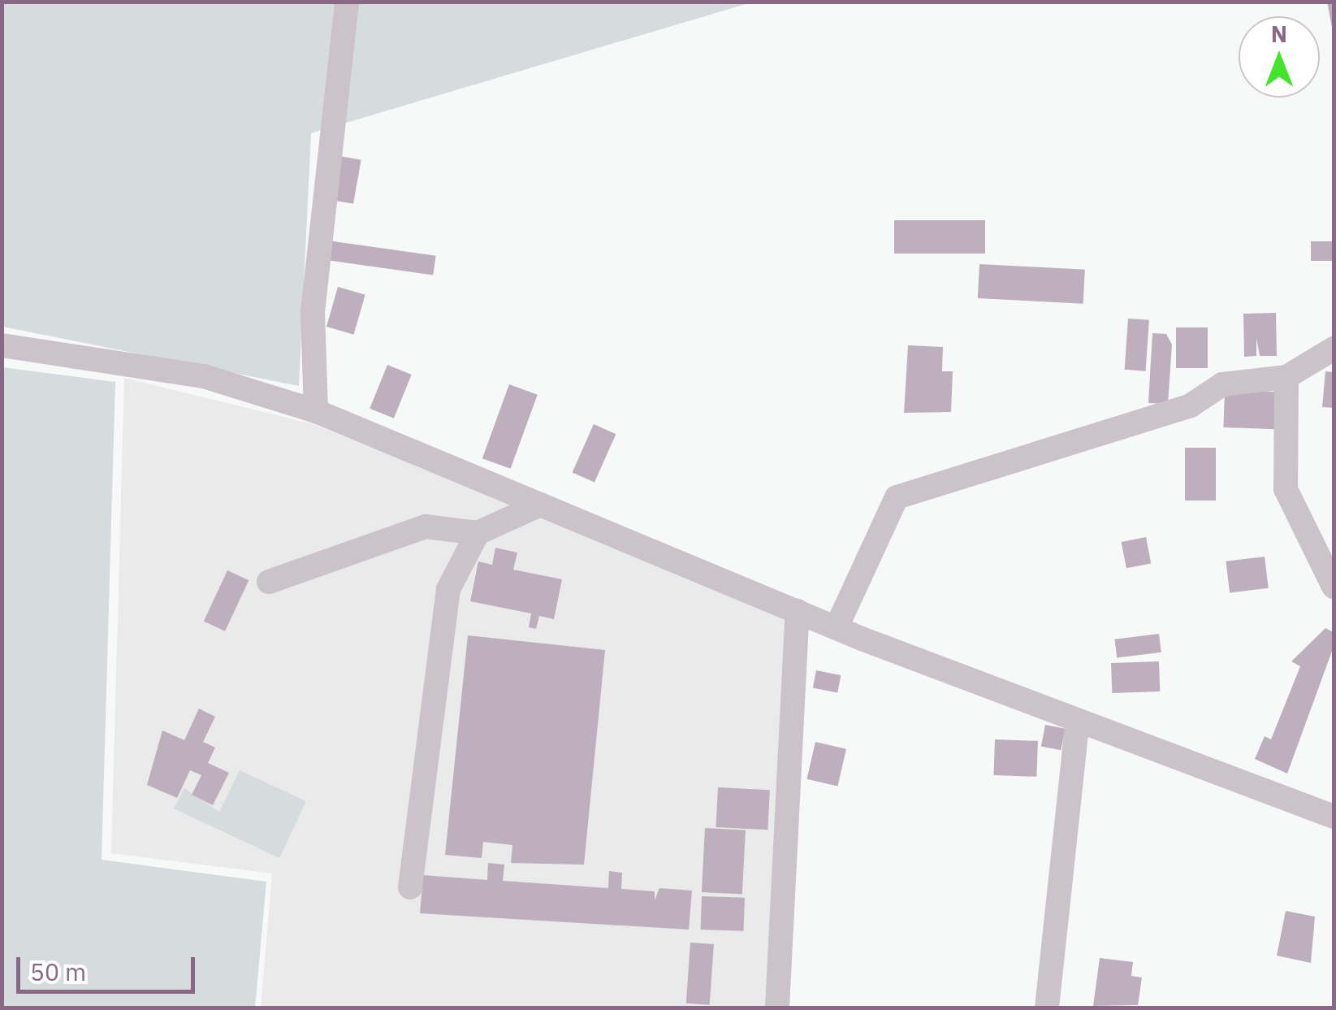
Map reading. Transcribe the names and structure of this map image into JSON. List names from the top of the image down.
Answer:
{
  "scale_bar": "50 m",
  "north": "top"
}
